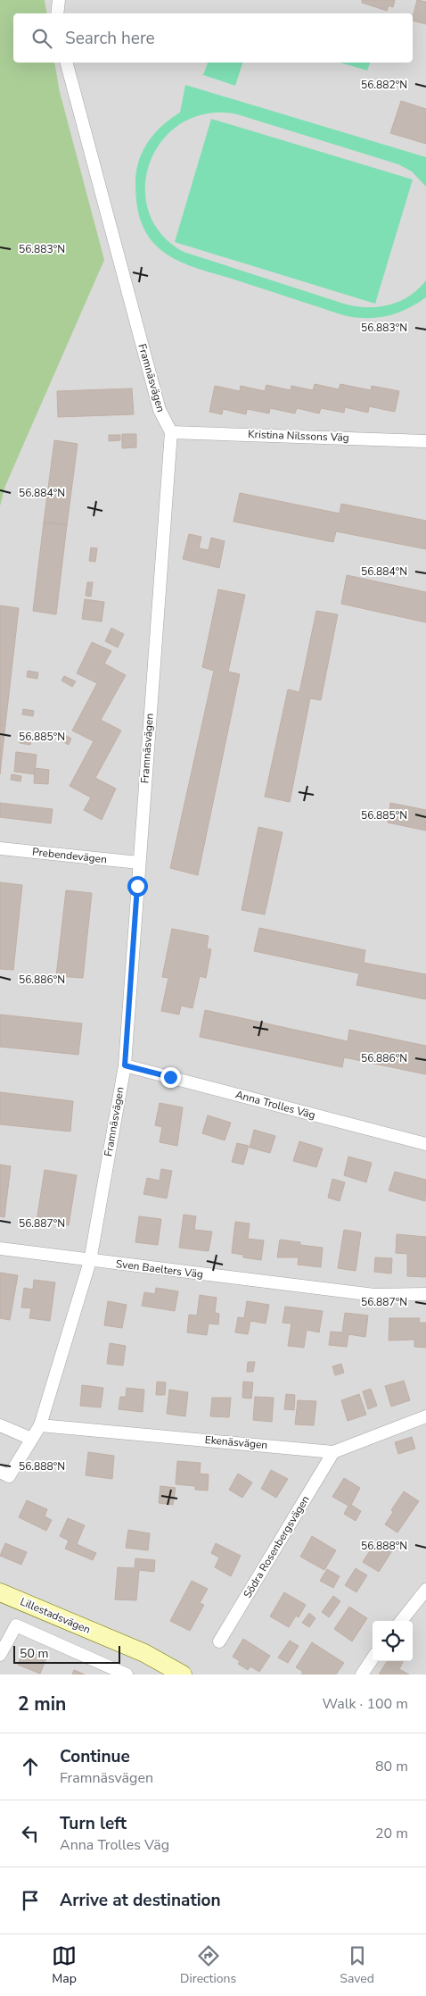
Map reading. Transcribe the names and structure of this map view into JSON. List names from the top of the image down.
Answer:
{
  "streets": {
    "main road": ["Lillestadsvägen"],
    "street": [
      "Framnäsvägen",
      "Kristina Nilssons Väg",
      "Prebendevägen",
      "Anna Trolles Väg",
      "Sven Baelters Väg",
      "Ekenäsvägen",
      "Södra Rosenbergsvägen"
    ]
  },
  "crossings": [
    ["Framnäsvägen", "Kristina Nilssons Väg"],
    ["Framnäsvägen", "Prebendevägen"],
    ["Framnäsvägen", "Anna Trolles Väg"],
    ["Framnäsvägen", "Sven Baelters Väg"],
    ["Framnäsvägen", "Ekenäsvägen"],
    ["Ekenäsvägen", "Södra Rosenbergsvägen"]
  ],
  "scale_bar": "50 m",
  "page": {
    "search": "Search here",
    "scale": "50 m",
    "heading": ["2 min", "Walk · 100 m"],
    "list": [
      ["Continue", "Framnäsvägen", "80 m"],
      ["Turn left", "Anna Trolles Väg", "20 m"],
      "Arrive at destination"
    ],
    "nav": ["Map", "Directions", "Saved"]
  },
  "coordinates": [
    "56.882°N",
    "56.883°N",
    "56.884°N",
    "56.885°N",
    "56.886°N",
    "56.887°N",
    "56.888°N"
  ]
}
